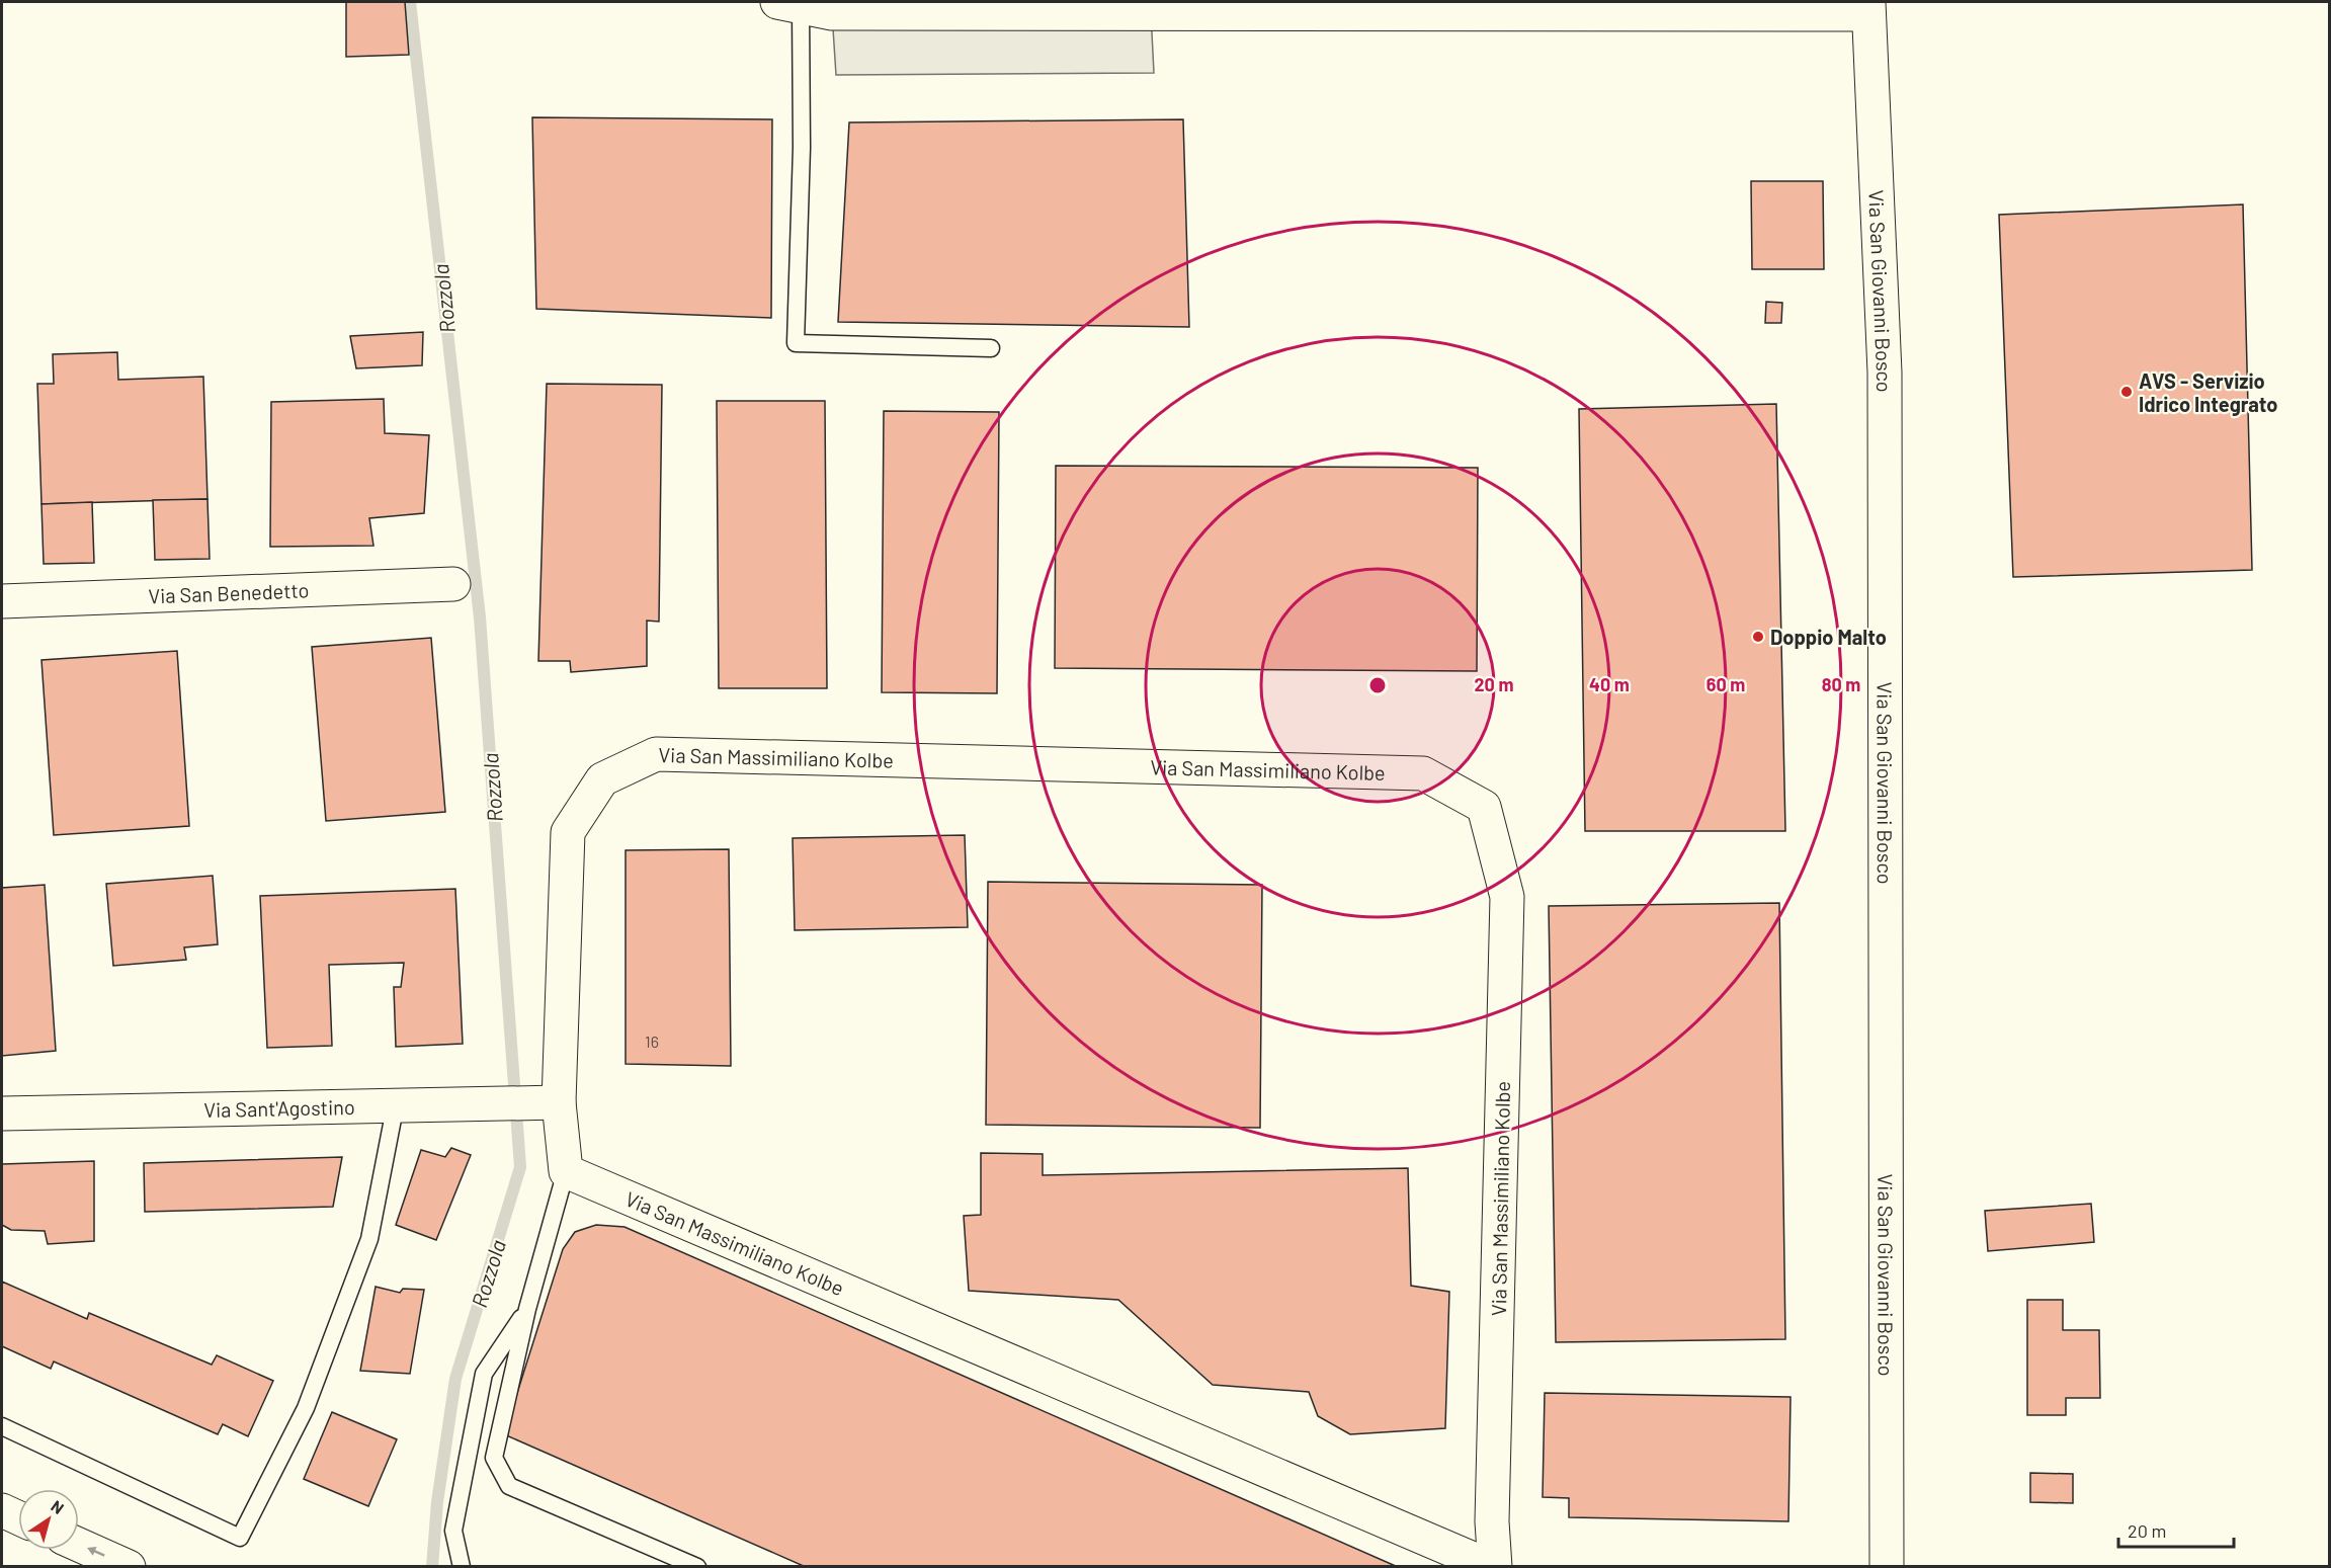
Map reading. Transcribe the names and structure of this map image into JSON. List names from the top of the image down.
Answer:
{
  "streets": {
    "street": [
      "Via San Giovanni Bosco",
      "Via San Benedetto",
      "Via San Massimiliano Kolbe",
      "Via Sant'Agostino"
    ]
  },
  "crossings": [
    ["Via San Massimiliano Kolbe", "Via Sant'Agostino"]
  ],
  "water": ["Rozzola"],
  "places": ["AVS - Servizio Idrico Integrato", "Doppio Malto"],
  "house_numbers": ["16"],
  "scale_bar": "20 m",
  "north": "top right",
  "rings": [
    "20 m",
    "40 m",
    "60 m",
    "80 m"
  ]
}
